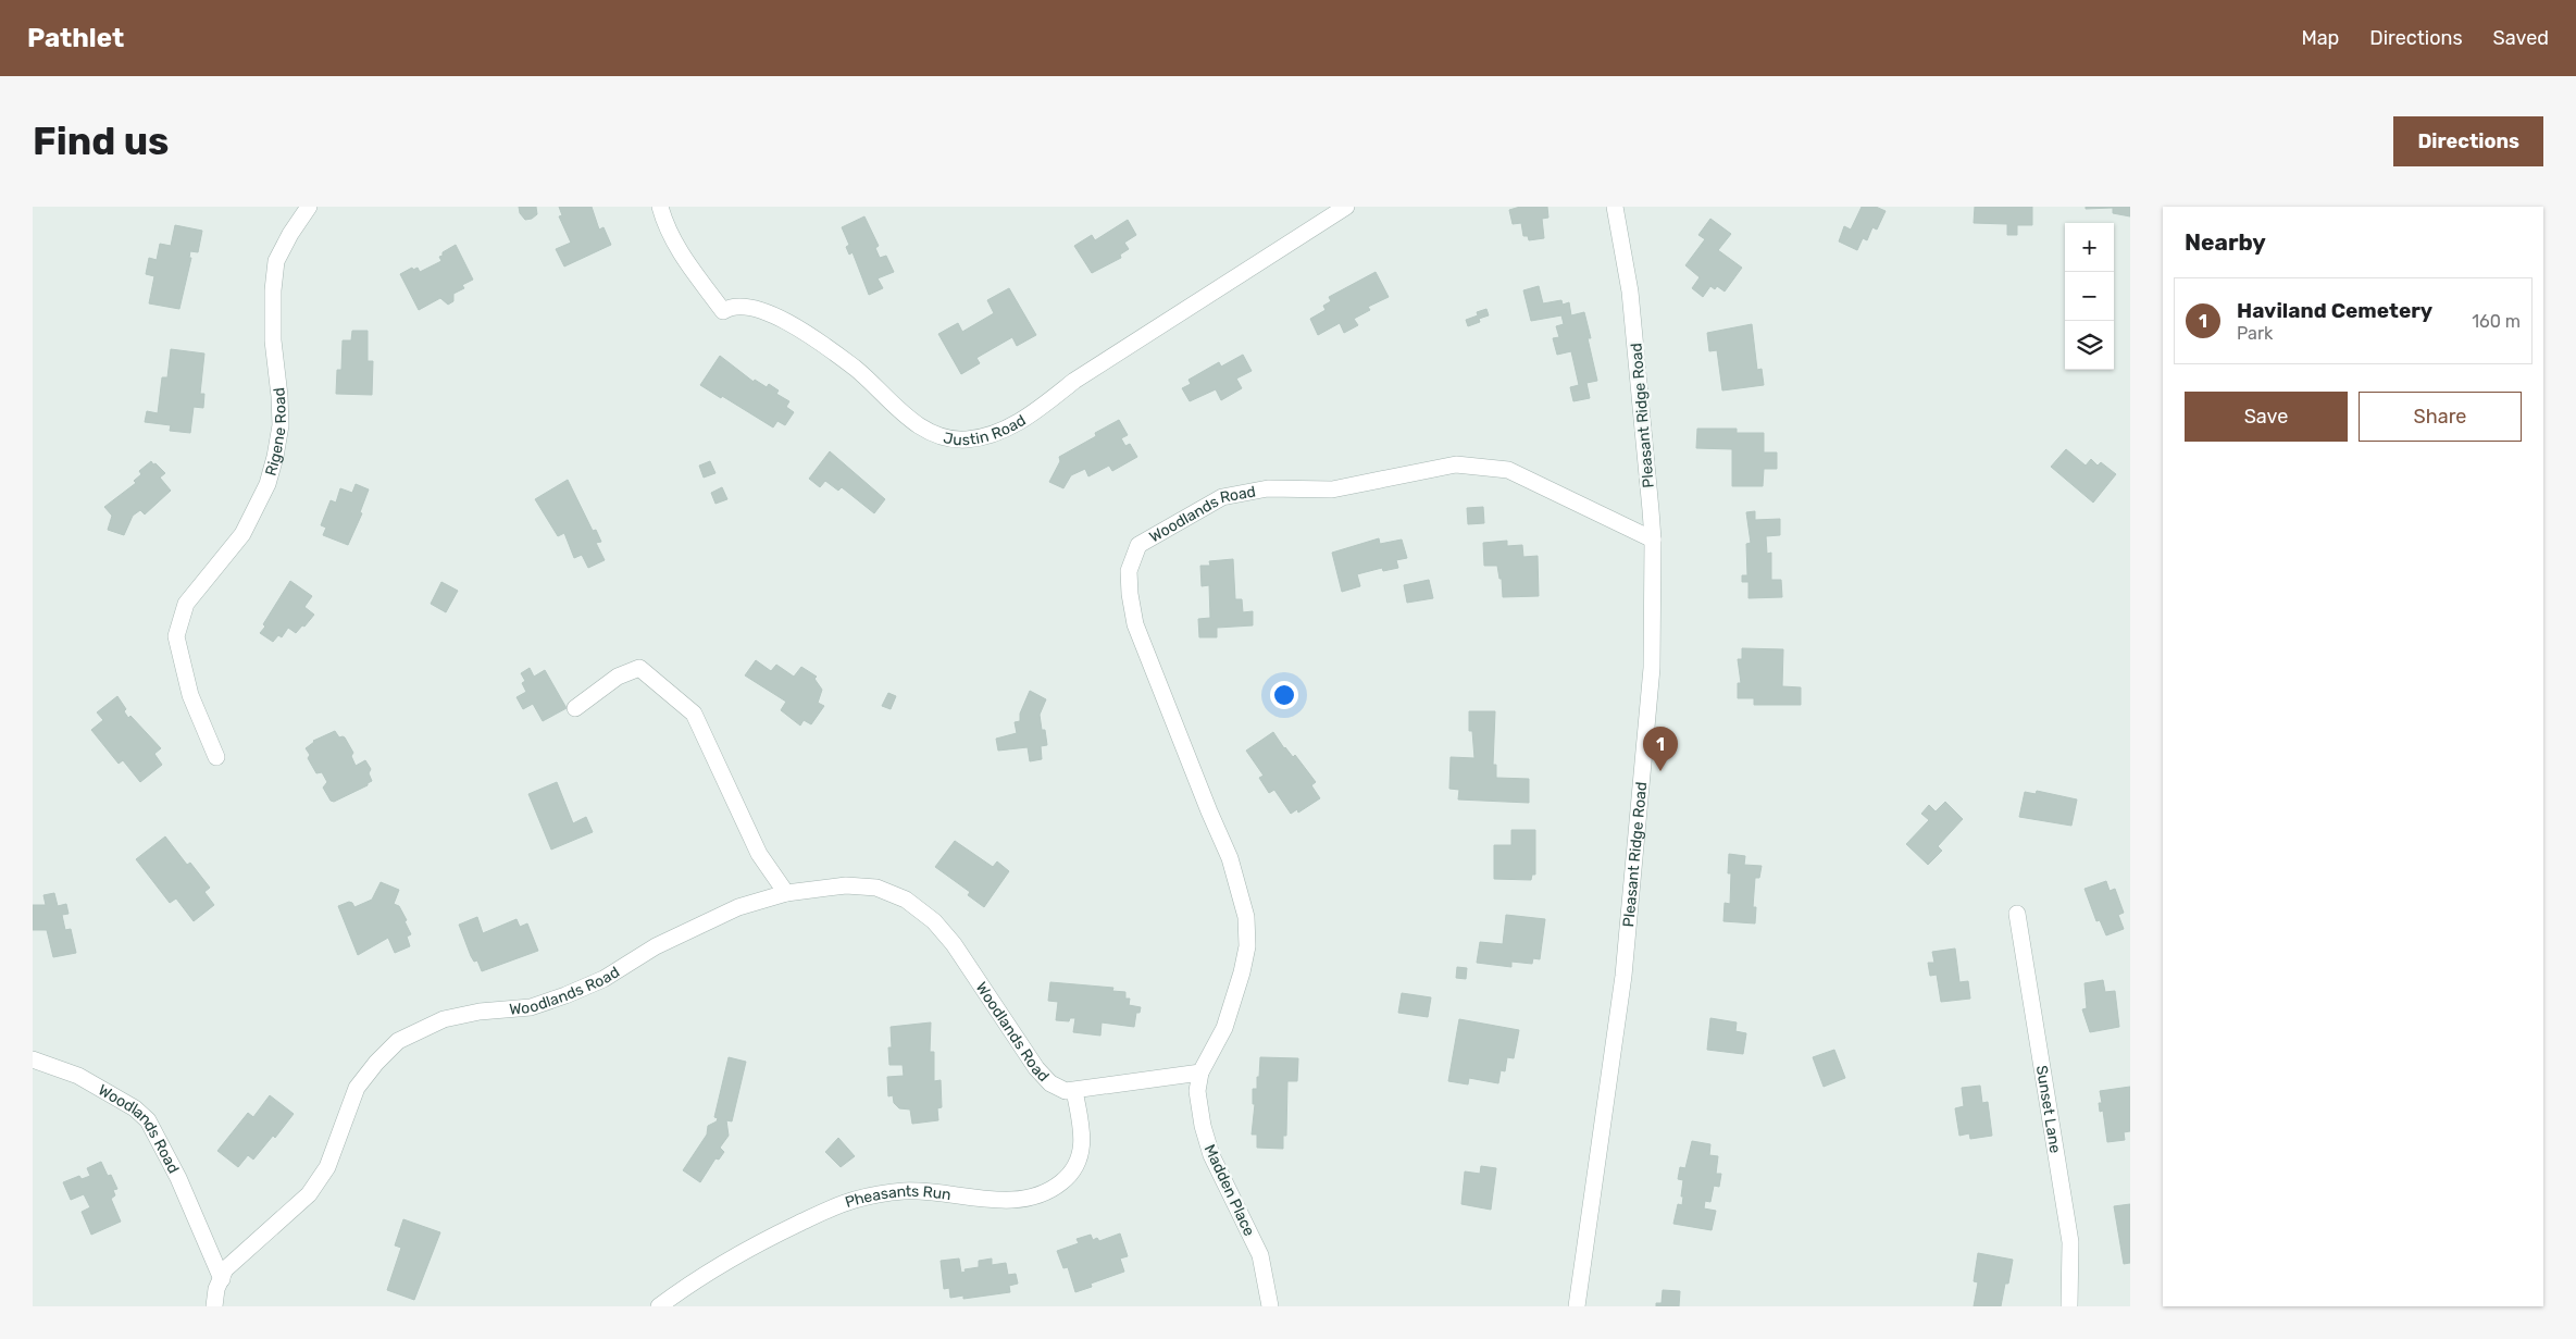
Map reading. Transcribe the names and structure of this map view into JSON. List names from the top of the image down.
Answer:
{
  "streets": {
    "street": [
      "Pleasant Ridge Road",
      "Justin Road",
      "Rigene Road",
      "Woodlands Road",
      "Sunset Lane",
      "Madden Place",
      "Pheasants Run"
    ]
  },
  "crossings": [
    ["Pleasant Ridge Road", "Woodlands Road"],
    ["Woodlands Road", "Madden Place"],
    ["Woodlands Road", "Pheasants Run"]
  ],
  "page": {
    "header": "Pathlet",
    "nav": ["Map", "Directions", "Saved"],
    "buttons": [
      "Directions",
      ["Save", "Share"]
    ],
    "title": "Find us",
    "heading": "Nearby",
    "map_buttons": ["+", "−"],
    "list": [
      {
        "mark": "1",
        "name": "Haviland Cemetery",
        "note": "Park",
        "value": "160 m"
      }
    ],
    "pins": "1"
  }
}
